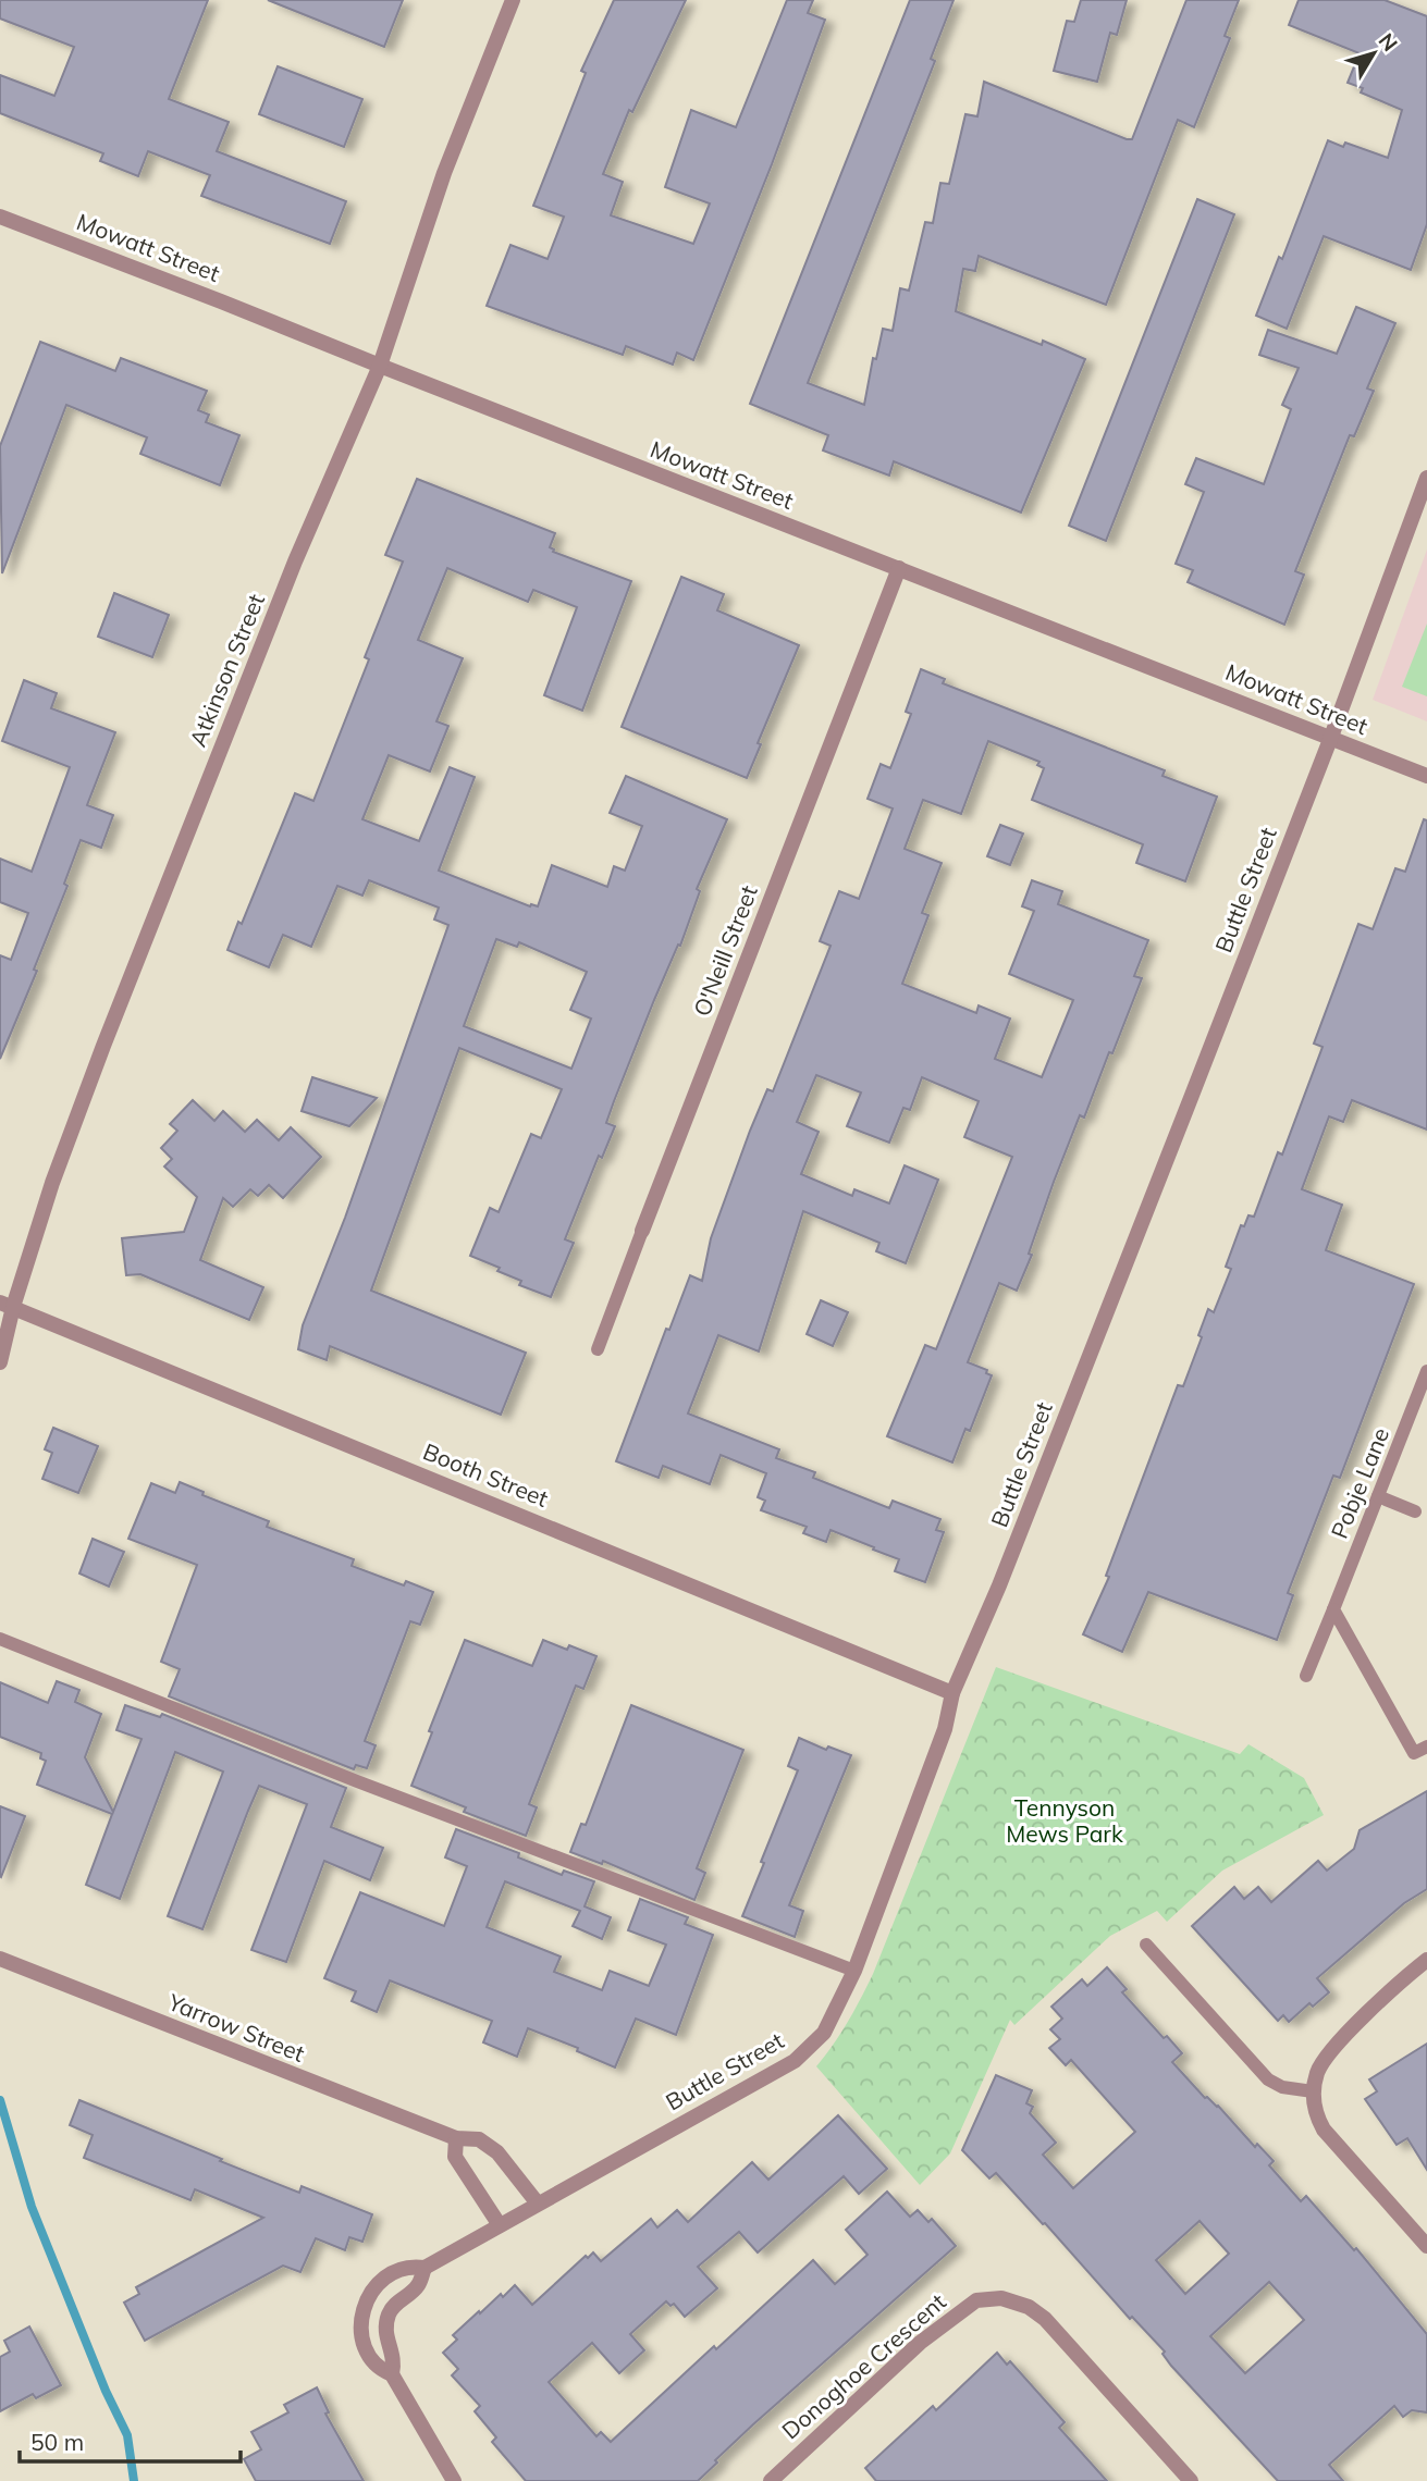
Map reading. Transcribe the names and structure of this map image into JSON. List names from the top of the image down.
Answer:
{
  "streets": {
    "street": [
      "Mowatt Street",
      "Atkinson Street",
      "Buttle Street",
      "O'Neill Street",
      "Booth Street",
      "Yarrow Street",
      "Donoghoe Crescent"
    ],
    "lane": ["Pobje Lane"]
  },
  "crossings": [
    ["Mowatt Street", "Atkinson Street"],
    ["Mowatt Street", "Buttle Street"],
    ["Mowatt Street", "O'Neill Street"],
    ["Atkinson Street", "Booth Street"],
    ["Buttle Street", "Booth Street"],
    ["Buttle Street", "Yarrow Street"]
  ],
  "parks": ["Tennyson Mews Park"],
  "scale_bar": "50 m",
  "north": "top right"
}
